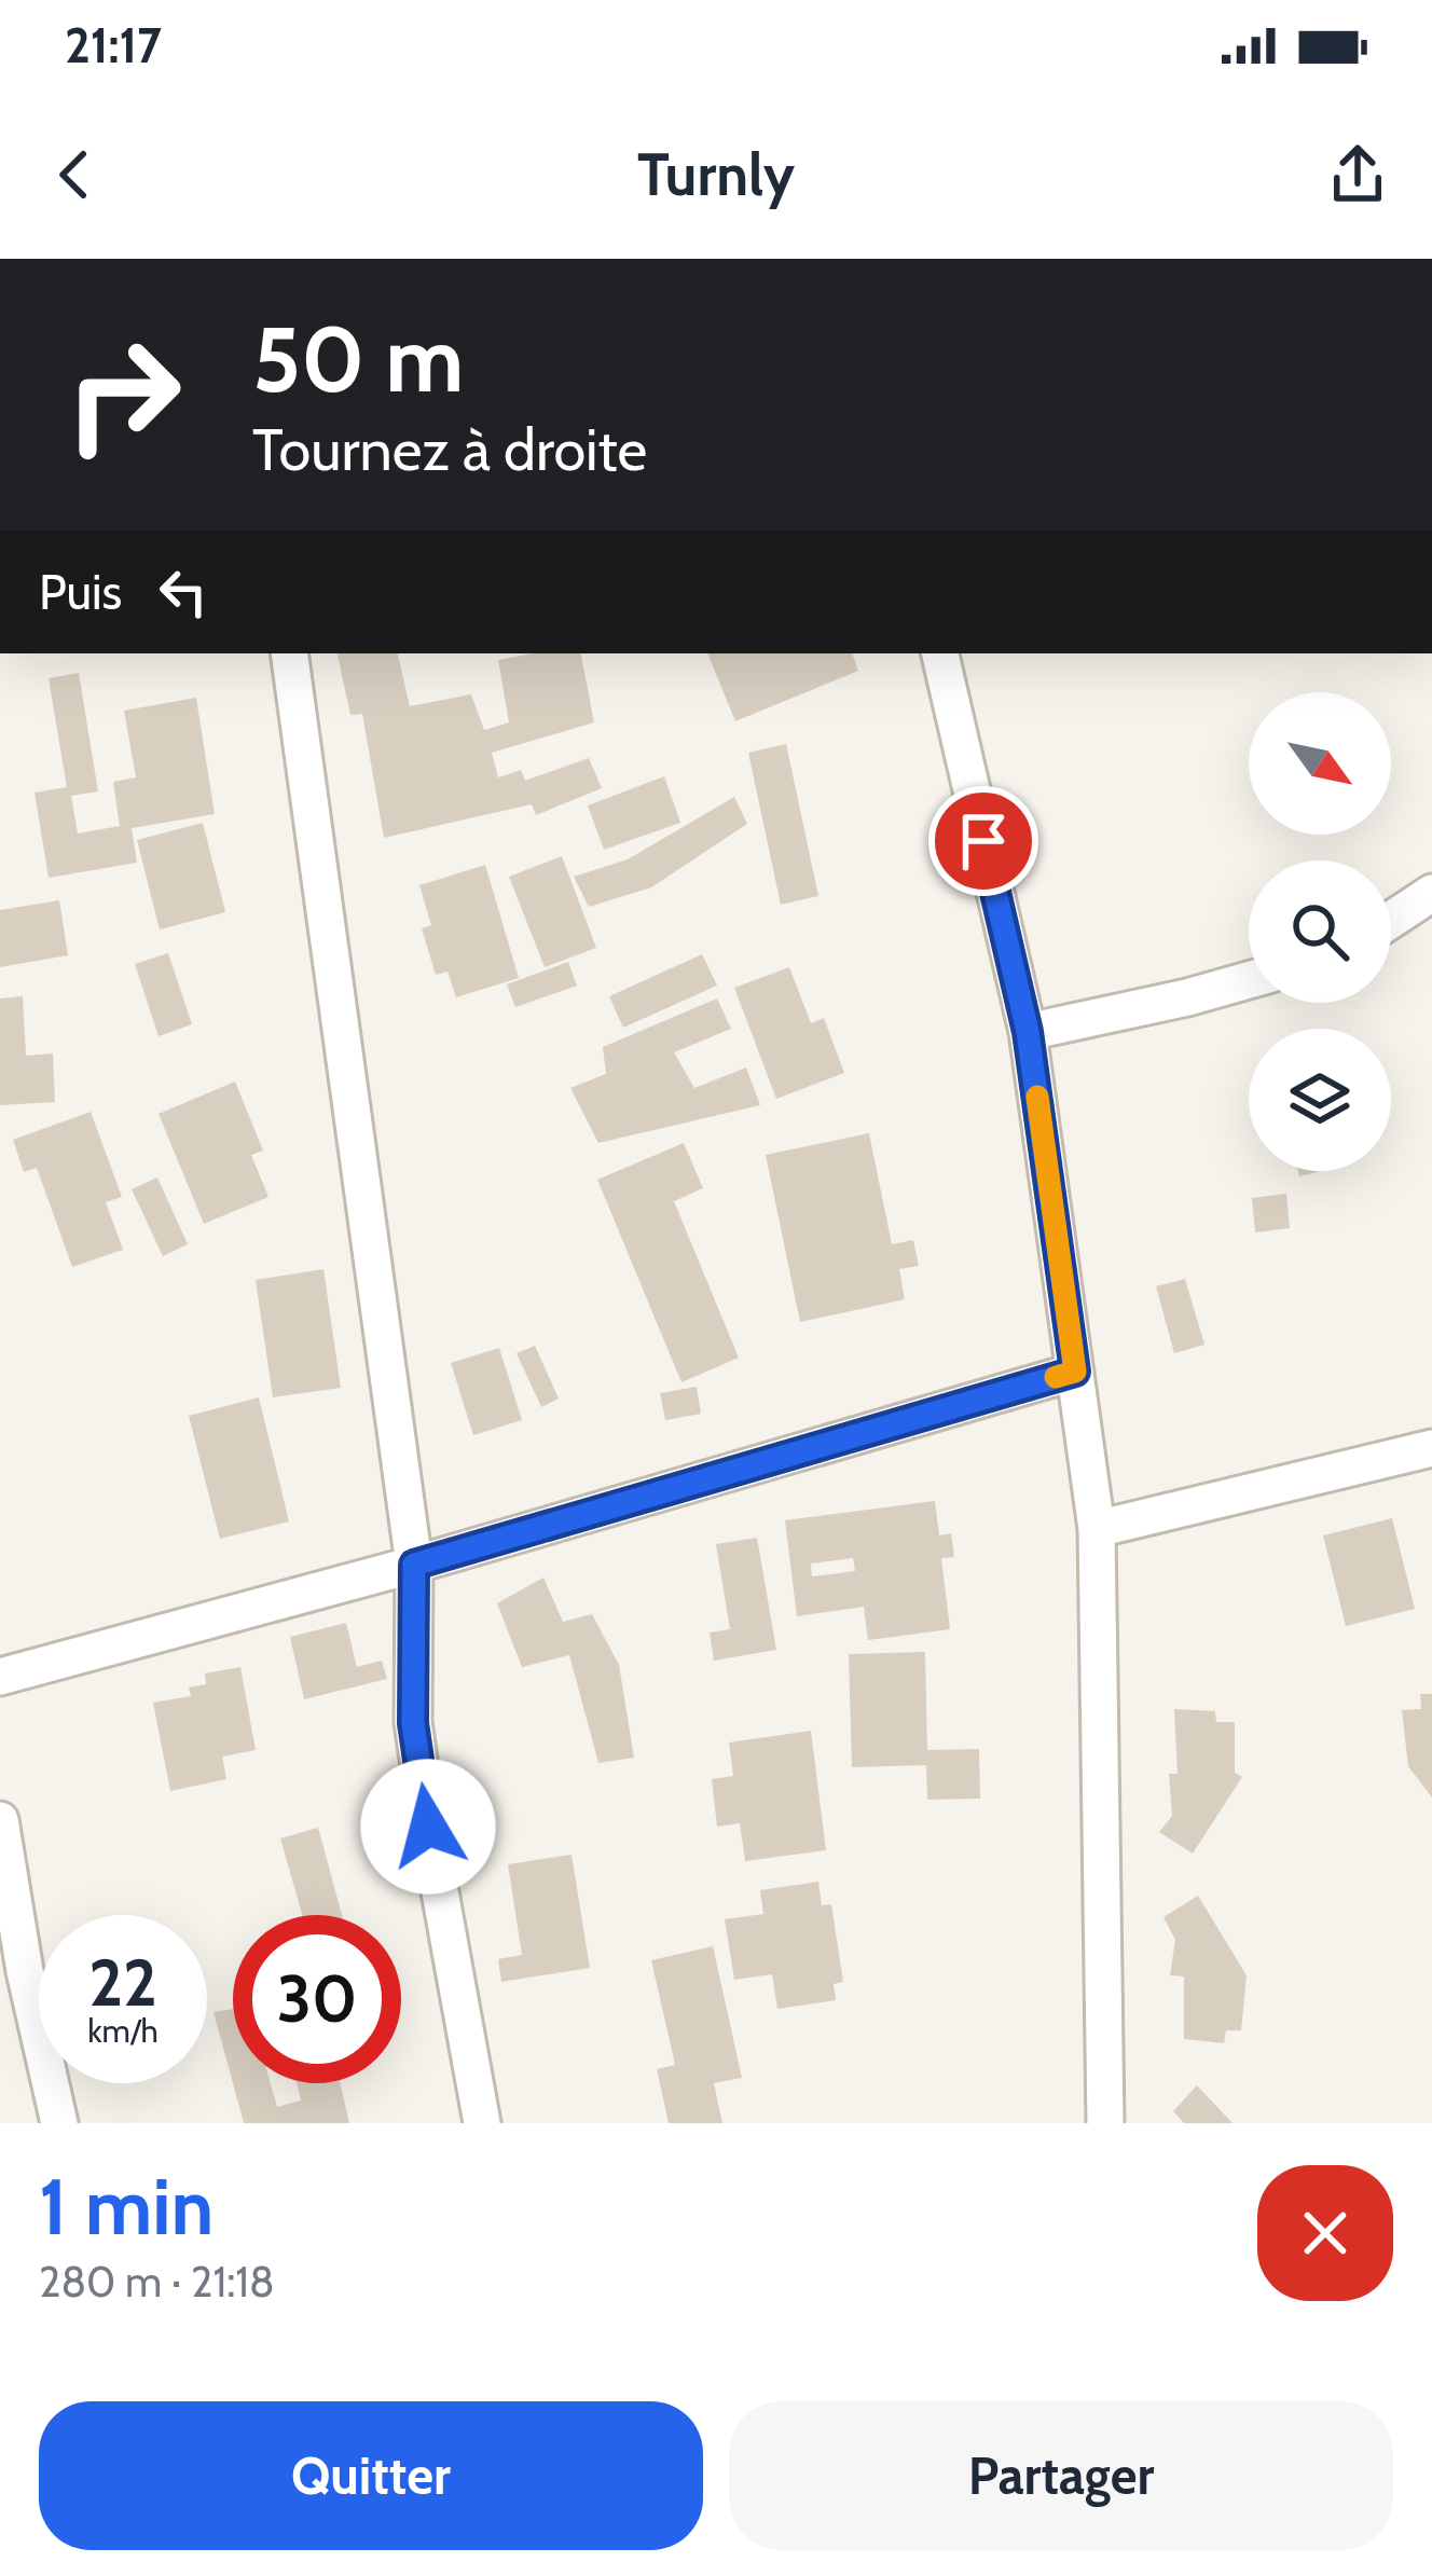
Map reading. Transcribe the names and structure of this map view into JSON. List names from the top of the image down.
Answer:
{
  "north": "bottom right",
  "page": {
    "status": "21:17",
    "header": "Turnly",
    "turn": ["50 m", "Tournez à droite"],
    "then": "Puis",
    "speed": "22 km/h",
    "limit": "30",
    "heading": ["1 min", "280 m · 21:18"],
    "buttons": ["Quitter", "Partager"]
  }
}
